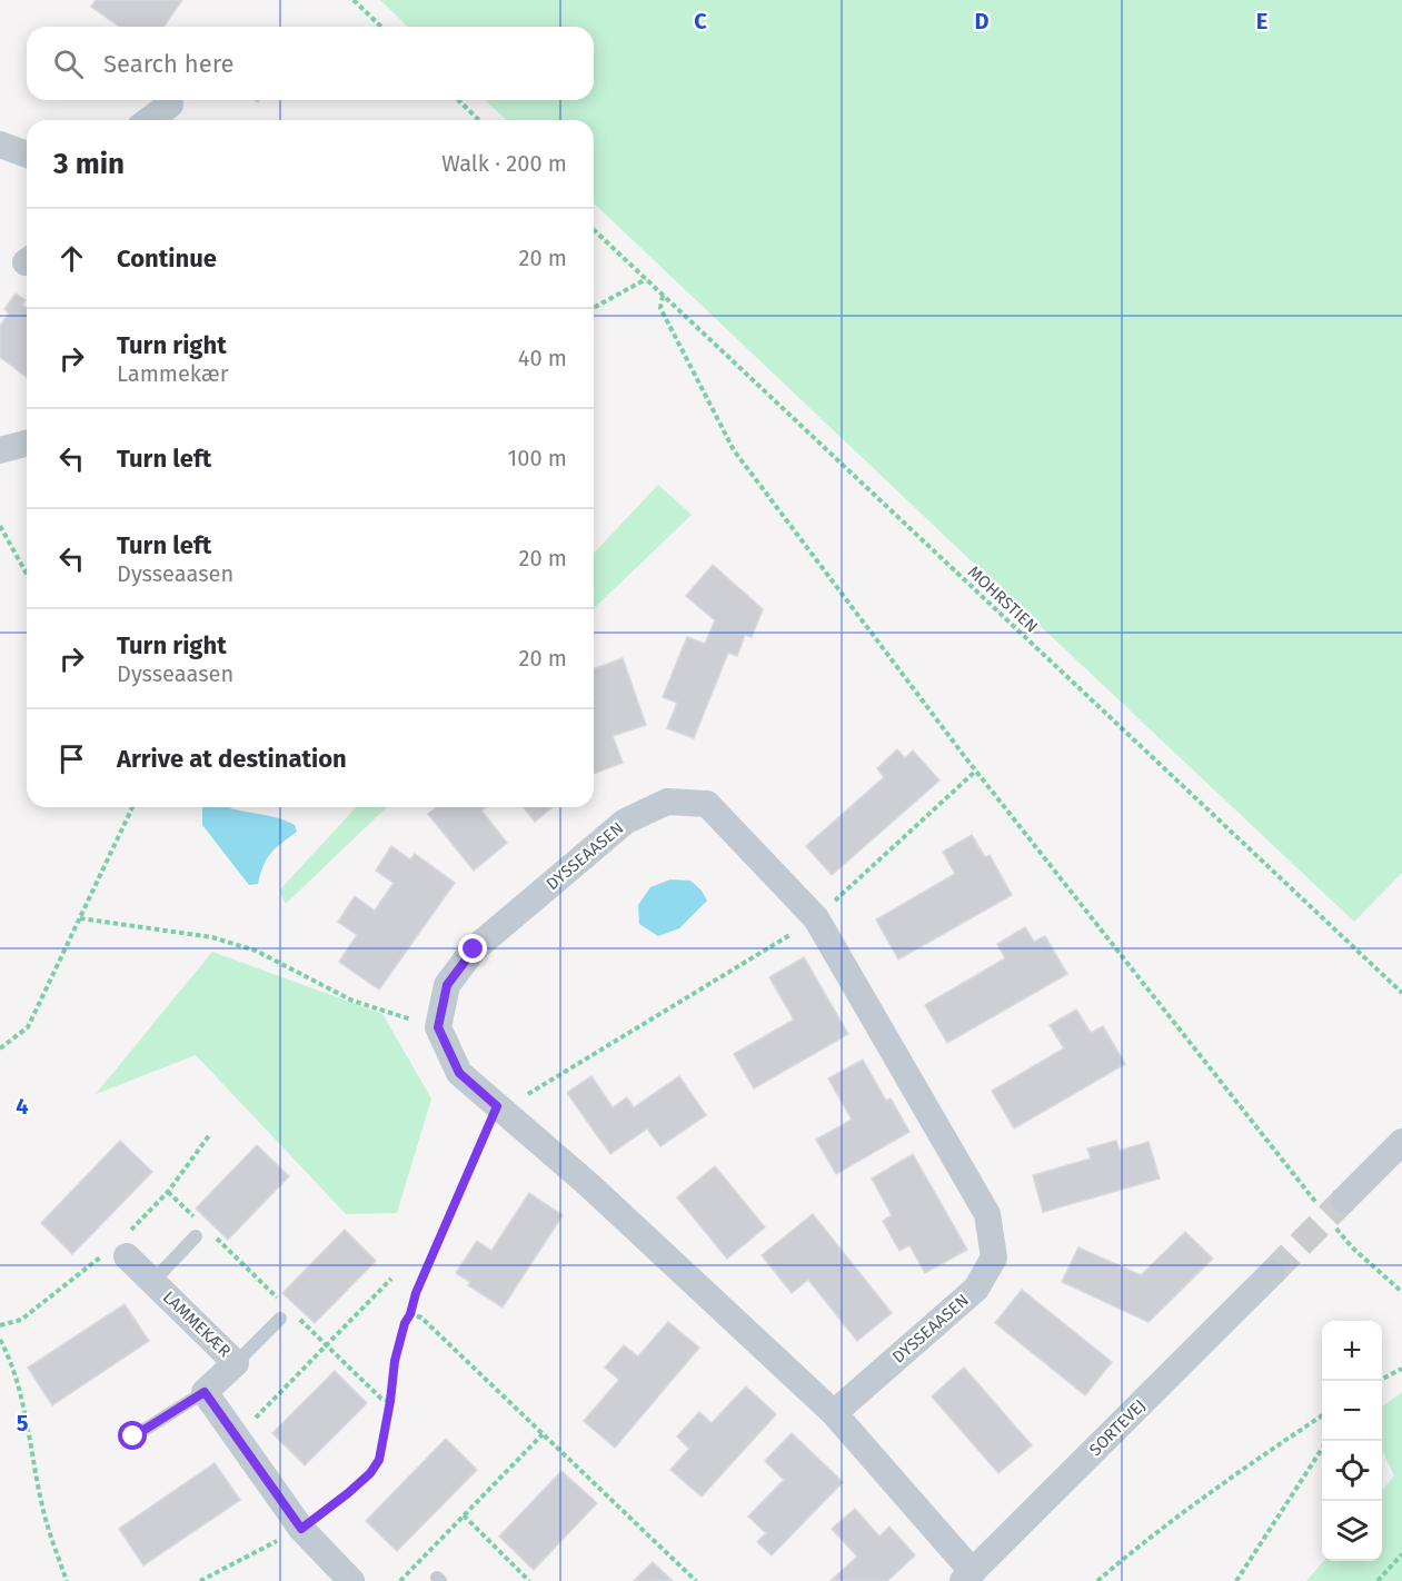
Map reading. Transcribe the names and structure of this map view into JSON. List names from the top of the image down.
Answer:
{
  "streets": {
    "street": ["DYSSEAASEN", "LAMMEKÆR", "SORTEVEJ"],
    "path": ["MOHRSTIEN"]
  },
  "page": {
    "search": "Search here",
    "heading": ["3 min", "Walk · 200 m"],
    "list": [
      ["Continue", "20 m"],
      ["Turn right", "Lammekær", "40 m"],
      ["Turn left", "100 m"],
      ["Turn left", "Dysseaasen", "20 m"],
      ["Turn right", "Dysseaasen", "20 m"],
      "Arrive at destination"
    ],
    "map_buttons": ["+", "−"]
  },
  "grid": {
    "columns": ["C", "D", "E"],
    "rows": ["4", "5"]
  }
}
